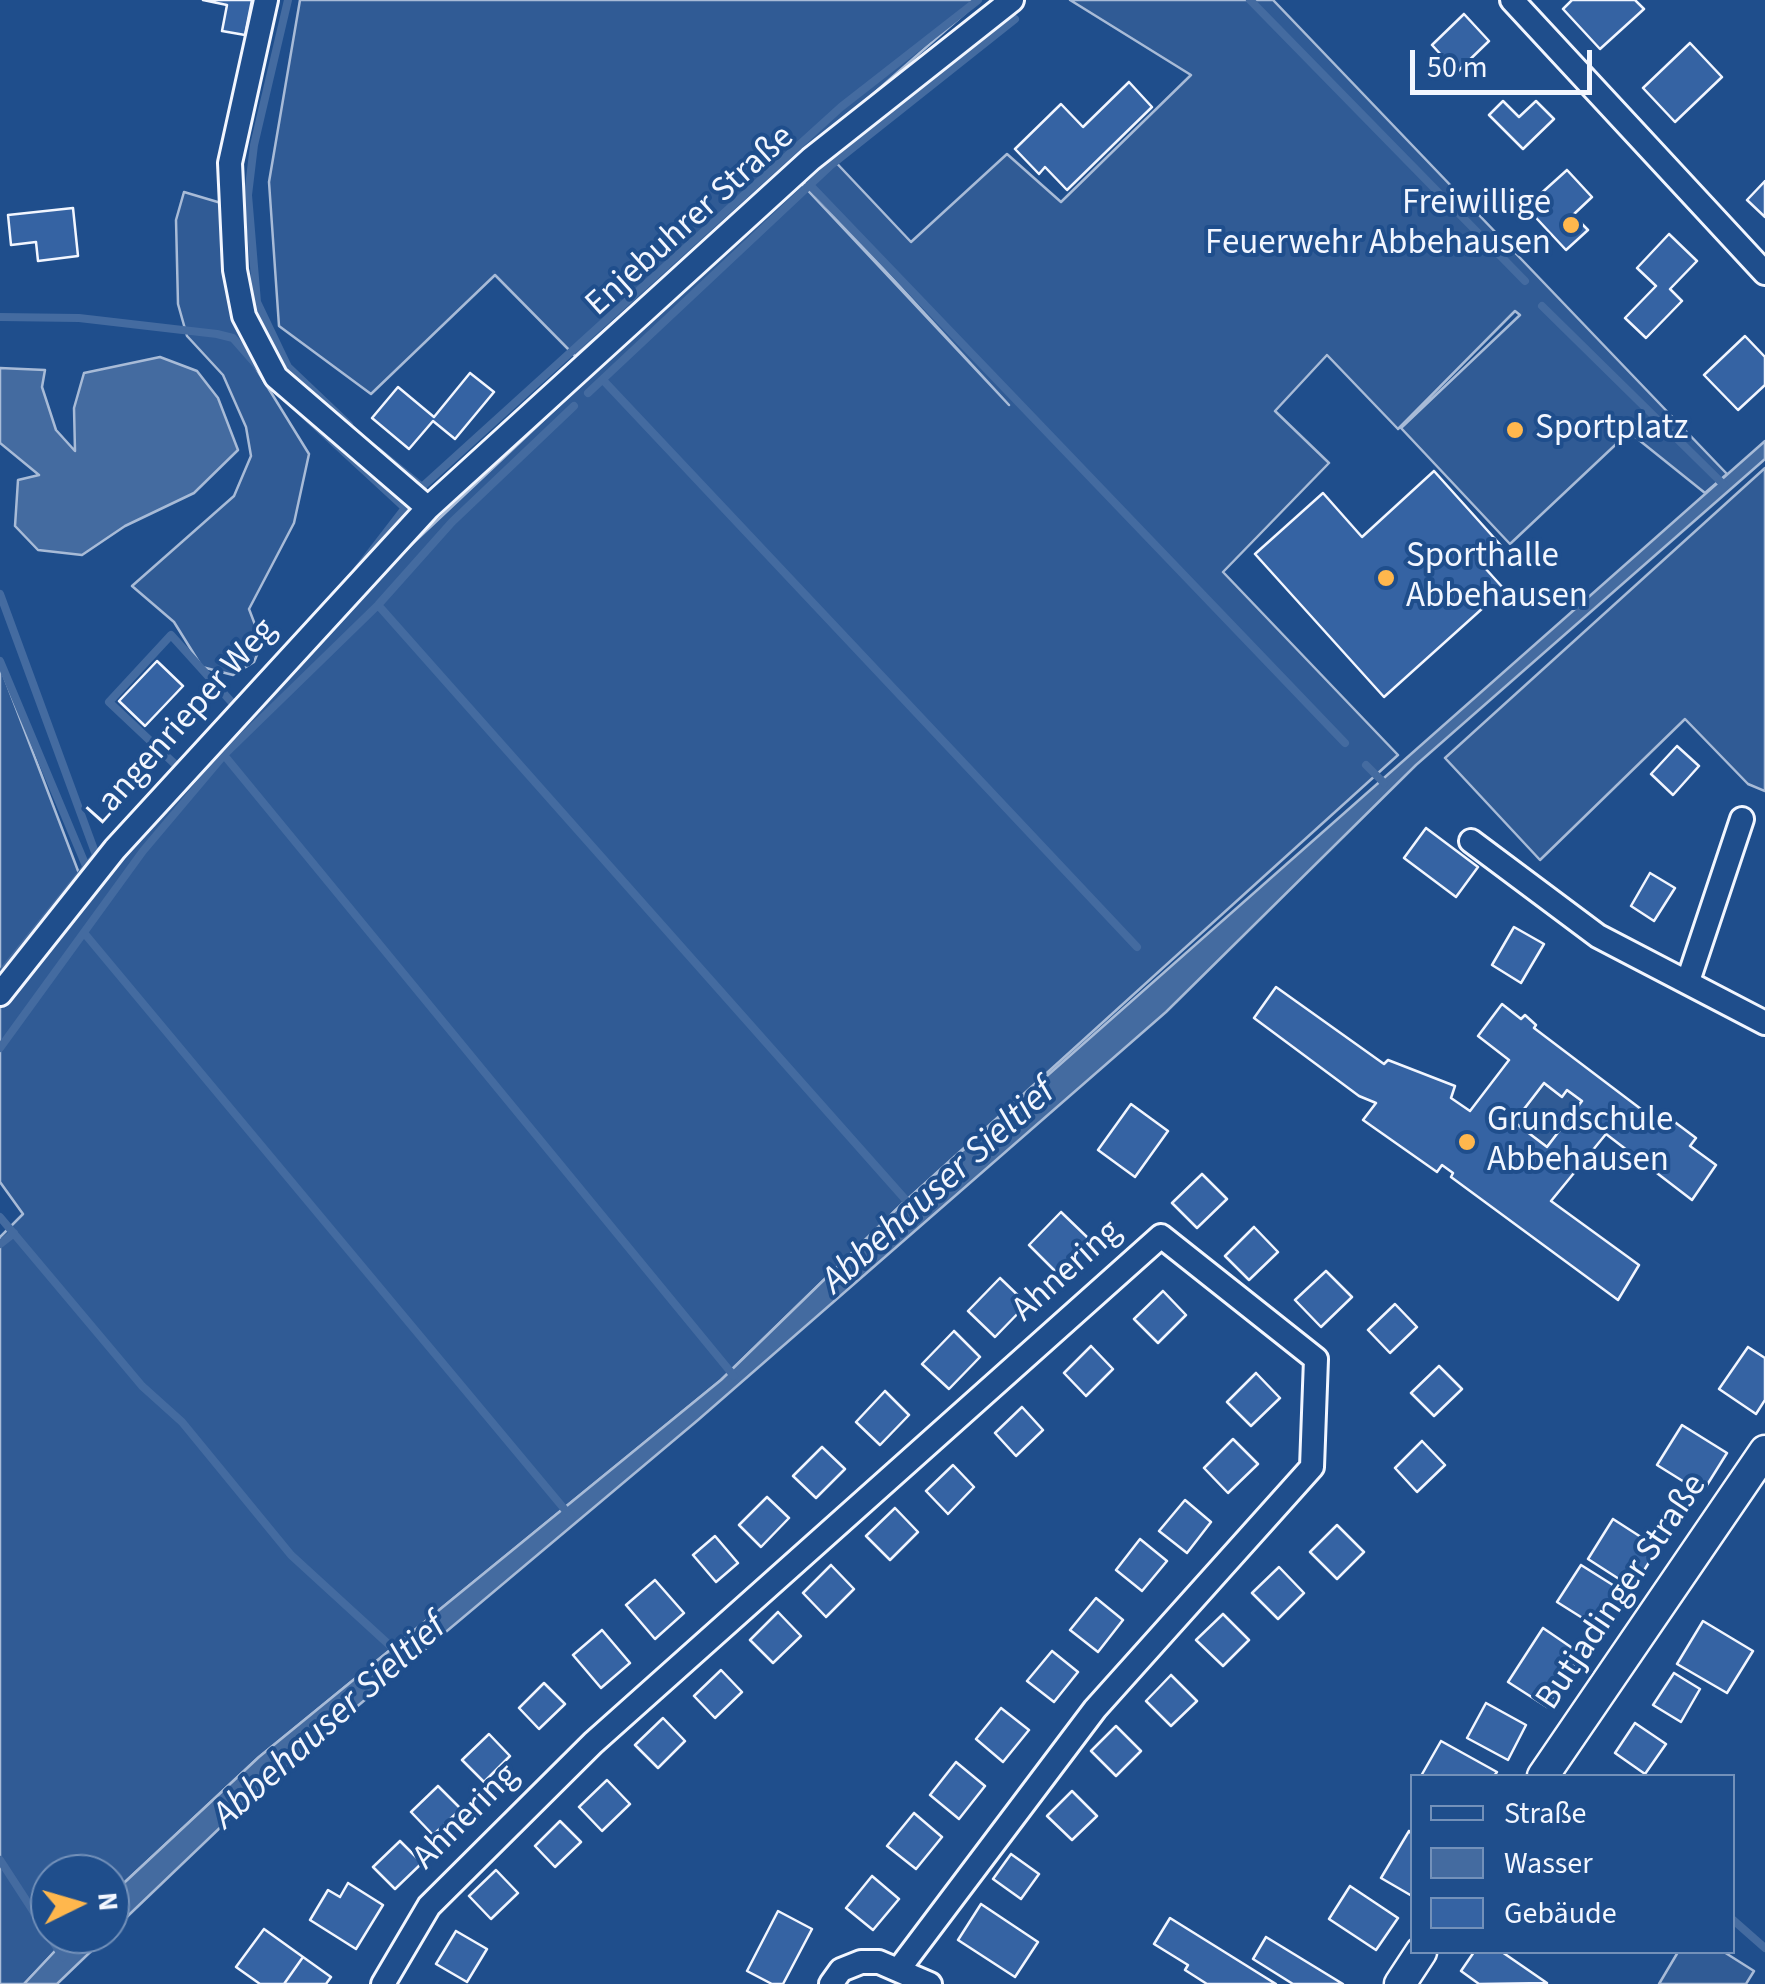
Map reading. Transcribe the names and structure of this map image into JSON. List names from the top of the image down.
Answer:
{
  "streets": {
    "main road": ["Butjadinger Straße"],
    "street": ["Enjebuhrer Straße", "Langenrieper Weg", "Ahnering"]
  },
  "crossings": [
    ["Enjebuhrer Straße", "Langenrieper Weg"]
  ],
  "water": ["Abbehauser Sieltief"],
  "places": [
    "Freiwillige Feuerwehr Abbehausen",
    "Sportplatz",
    "Sporthalle Abbehausen",
    "Grundschule Abbehausen"
  ],
  "legend": ["Straße", "Wasser", "Gebäude"],
  "scale_bar": "50 m",
  "north": "right"
}
